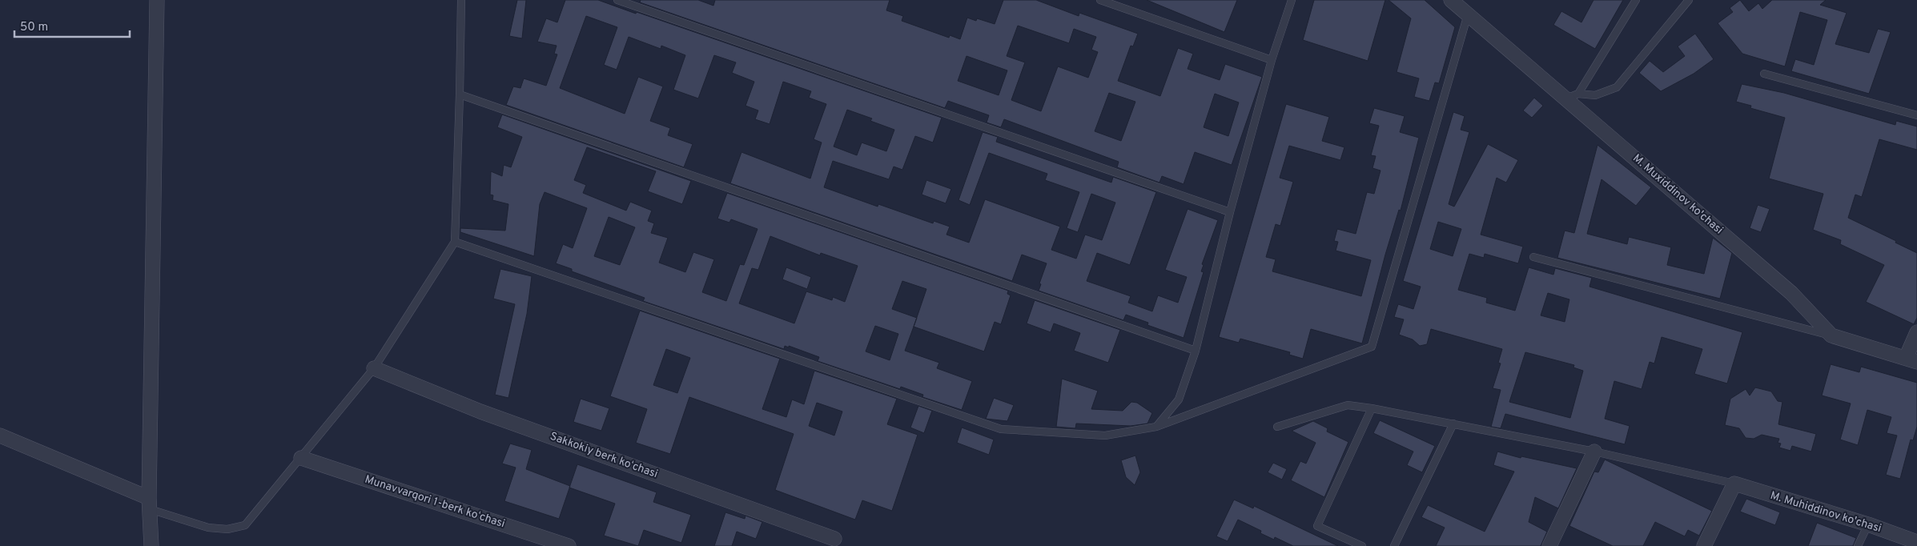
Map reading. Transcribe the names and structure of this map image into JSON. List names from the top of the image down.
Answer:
{
  "streets": {
    "street": [
      "M. Muxiddinov ko'chasi",
      "Sakkokiy berk koʻchasi",
      "Munavvarqori 1-berk koʻchasi",
      "M. Muhiddinov ko'chasi"
    ]
  },
  "scale_bar": "50 m"
}
